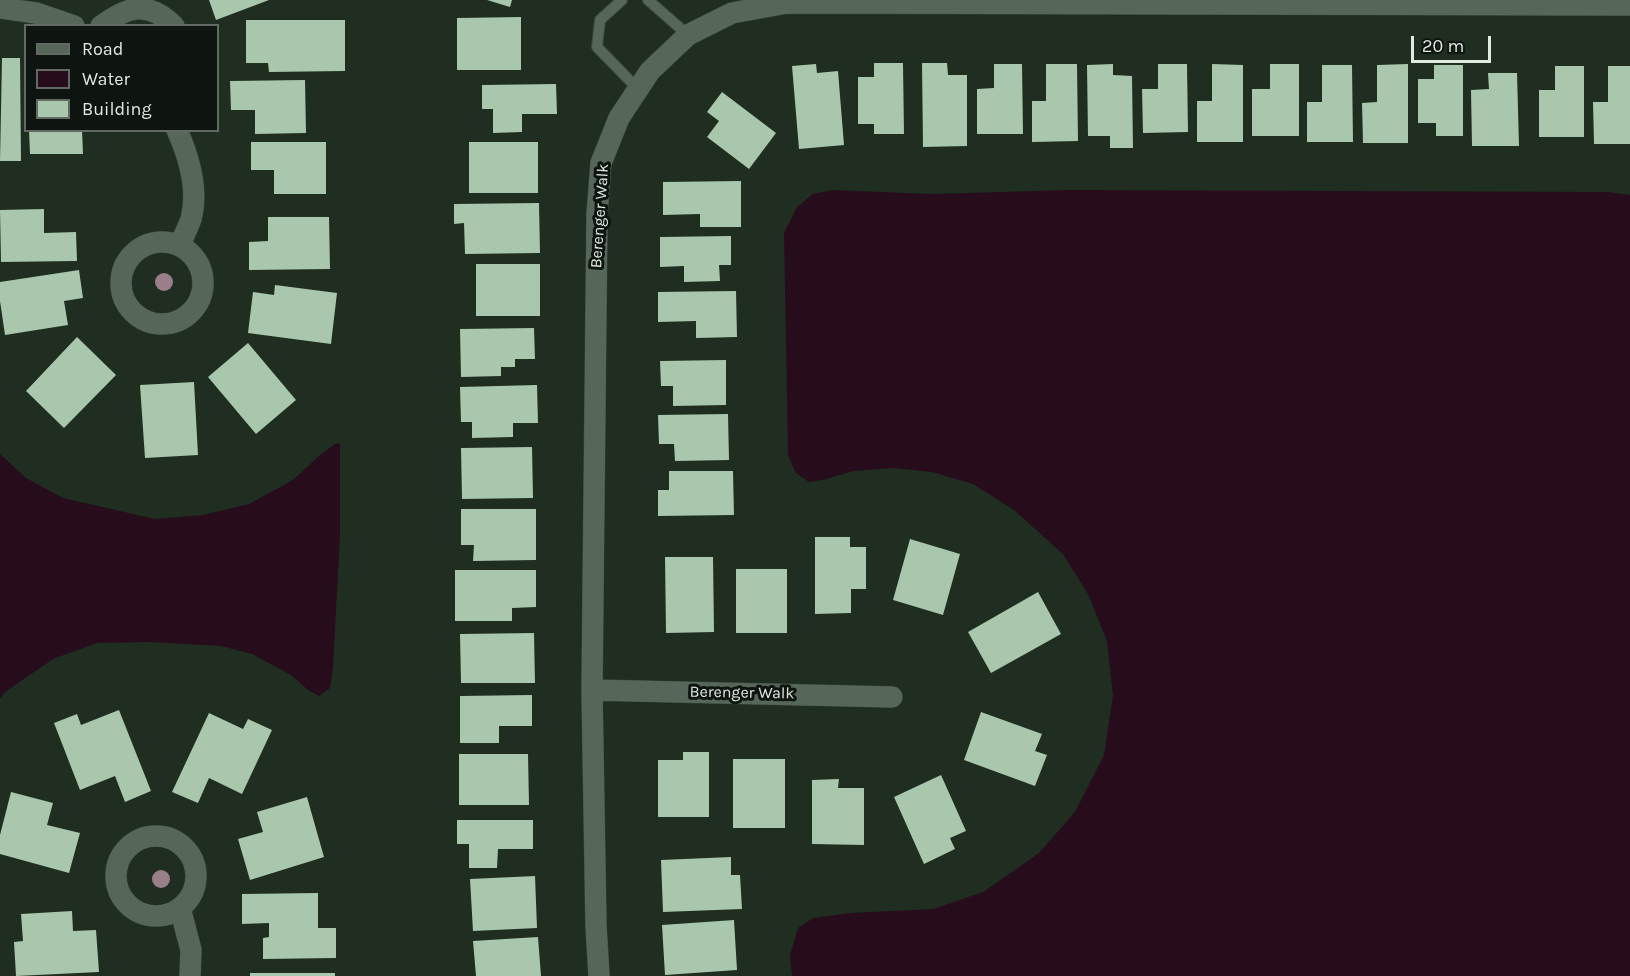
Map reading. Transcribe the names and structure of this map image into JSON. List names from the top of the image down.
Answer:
{
  "streets": {
    "street": ["Berenger Walk"]
  },
  "legend": ["Road", "Water", "Building"],
  "scale_bar": "20 m"
}
